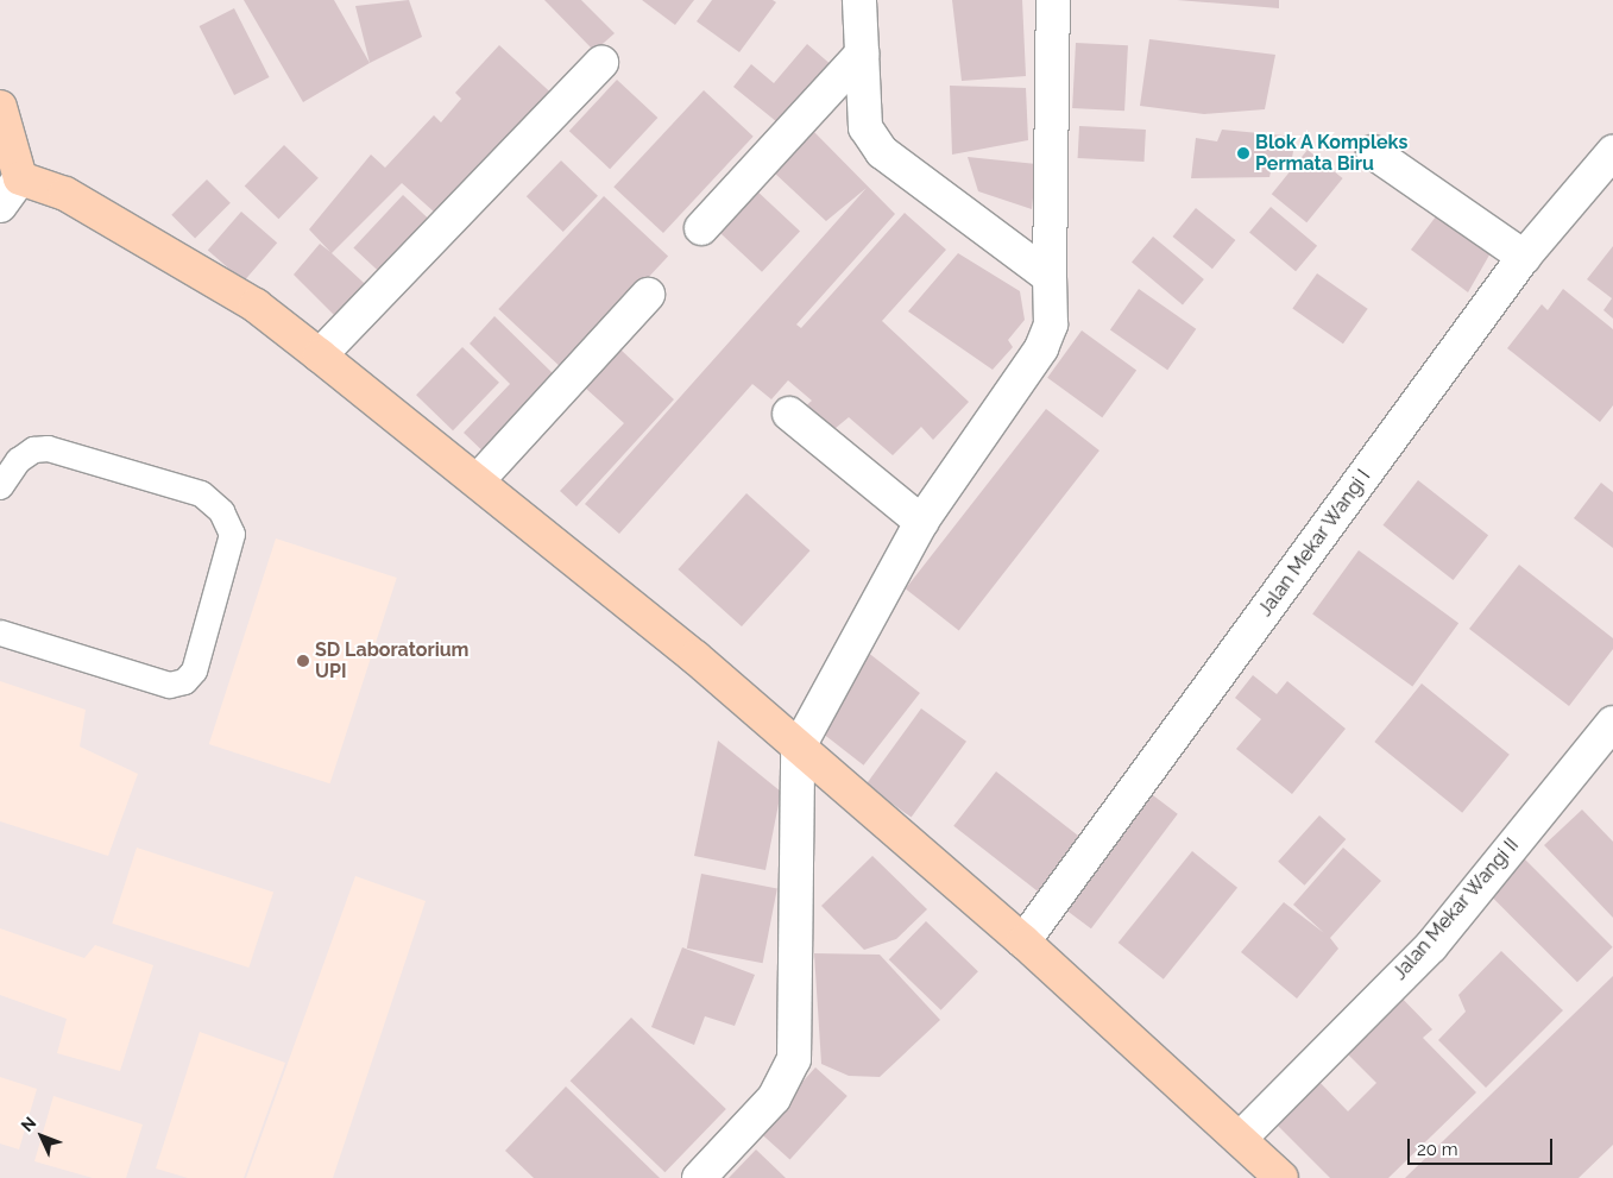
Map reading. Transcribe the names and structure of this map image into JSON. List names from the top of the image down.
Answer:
{
  "streets": {
    "street": ["Jalan Mekar Wangi I", "Jalan Mekar Wangi II"]
  },
  "places": ["Blok A Kompleks Permata Biru", "SD Laboratorium UPI"],
  "scale_bar": "20 m",
  "north": "top left"
}
